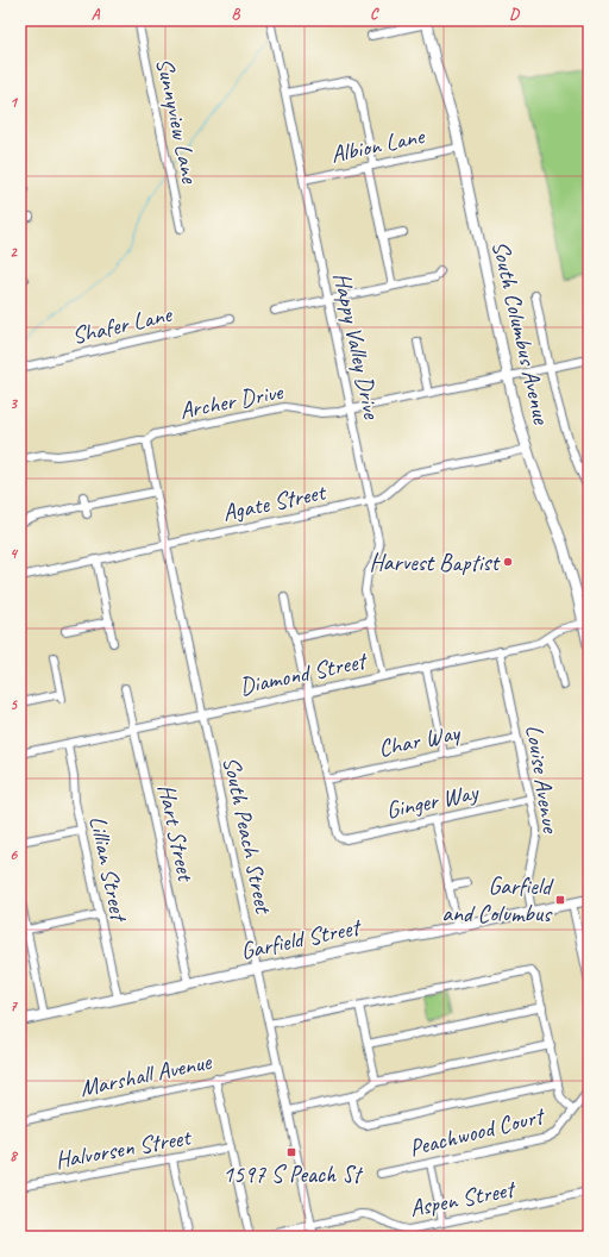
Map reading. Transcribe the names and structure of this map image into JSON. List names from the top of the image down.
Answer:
{
  "streets": {
    "main road": ["South Columbus Avenue", "Garfield Street"],
    "street": [
      "Sunnyview Lane",
      "Albion Lane",
      "Shafer Lane",
      "Happy Valley Drive",
      "Archer Drive",
      "Agate Street",
      "Diamond Street",
      "Char Way",
      "Louise Avenue",
      "Ginger Way",
      "Hart Street",
      "South Peach Street",
      "Lillian Street",
      "Marshall Avenue",
      "Peachwood Court",
      "Halvorsen Street",
      "Aspen Street"
    ]
  },
  "crossings": [
    ["Albion Lane", "South Columbus Avenue"],
    ["Albion Lane", "Happy Valley Drive"],
    ["South Columbus Avenue", "Archer Drive"],
    ["South Columbus Avenue", "Agate Street"],
    ["South Columbus Avenue", "Diamond Street"],
    ["Happy Valley Drive", "Archer Drive"],
    ["Happy Valley Drive", "Agate Street"],
    ["Happy Valley Drive", "Diamond Street"],
    ["Archer Drive", "South Peach Street"],
    ["Agate Street", "South Peach Street"],
    ["Diamond Street", "Louise Avenue"],
    ["Diamond Street", "Hart Street"],
    ["Diamond Street", "South Peach Street"],
    ["Diamond Street", "Lillian Street"],
    ["Char Way", "Louise Avenue"],
    ["Char Way", "Ginger Way"],
    ["Louise Avenue", "Ginger Way"],
    ["Louise Avenue", "Garfield Street"],
    ["Hart Street", "Garfield Street"],
    ["South Peach Street", "Garfield Street"],
    ["South Peach Street", "Marshall Avenue"],
    ["South Peach Street", "Aspen Street"],
    ["Lillian Street", "Garfield Street"]
  ],
  "places": {
    "other": ["Harvest Baptist"],
    "transit": ["Garfield and Columbus", "1597 S Peach St"]
  },
  "grid": {
    "columns": [
      "A",
      "B",
      "C",
      "D"
    ],
    "rows": [
      "1",
      "2",
      "3",
      "4",
      "5",
      "6",
      "7",
      "8"
    ]
  }
}
